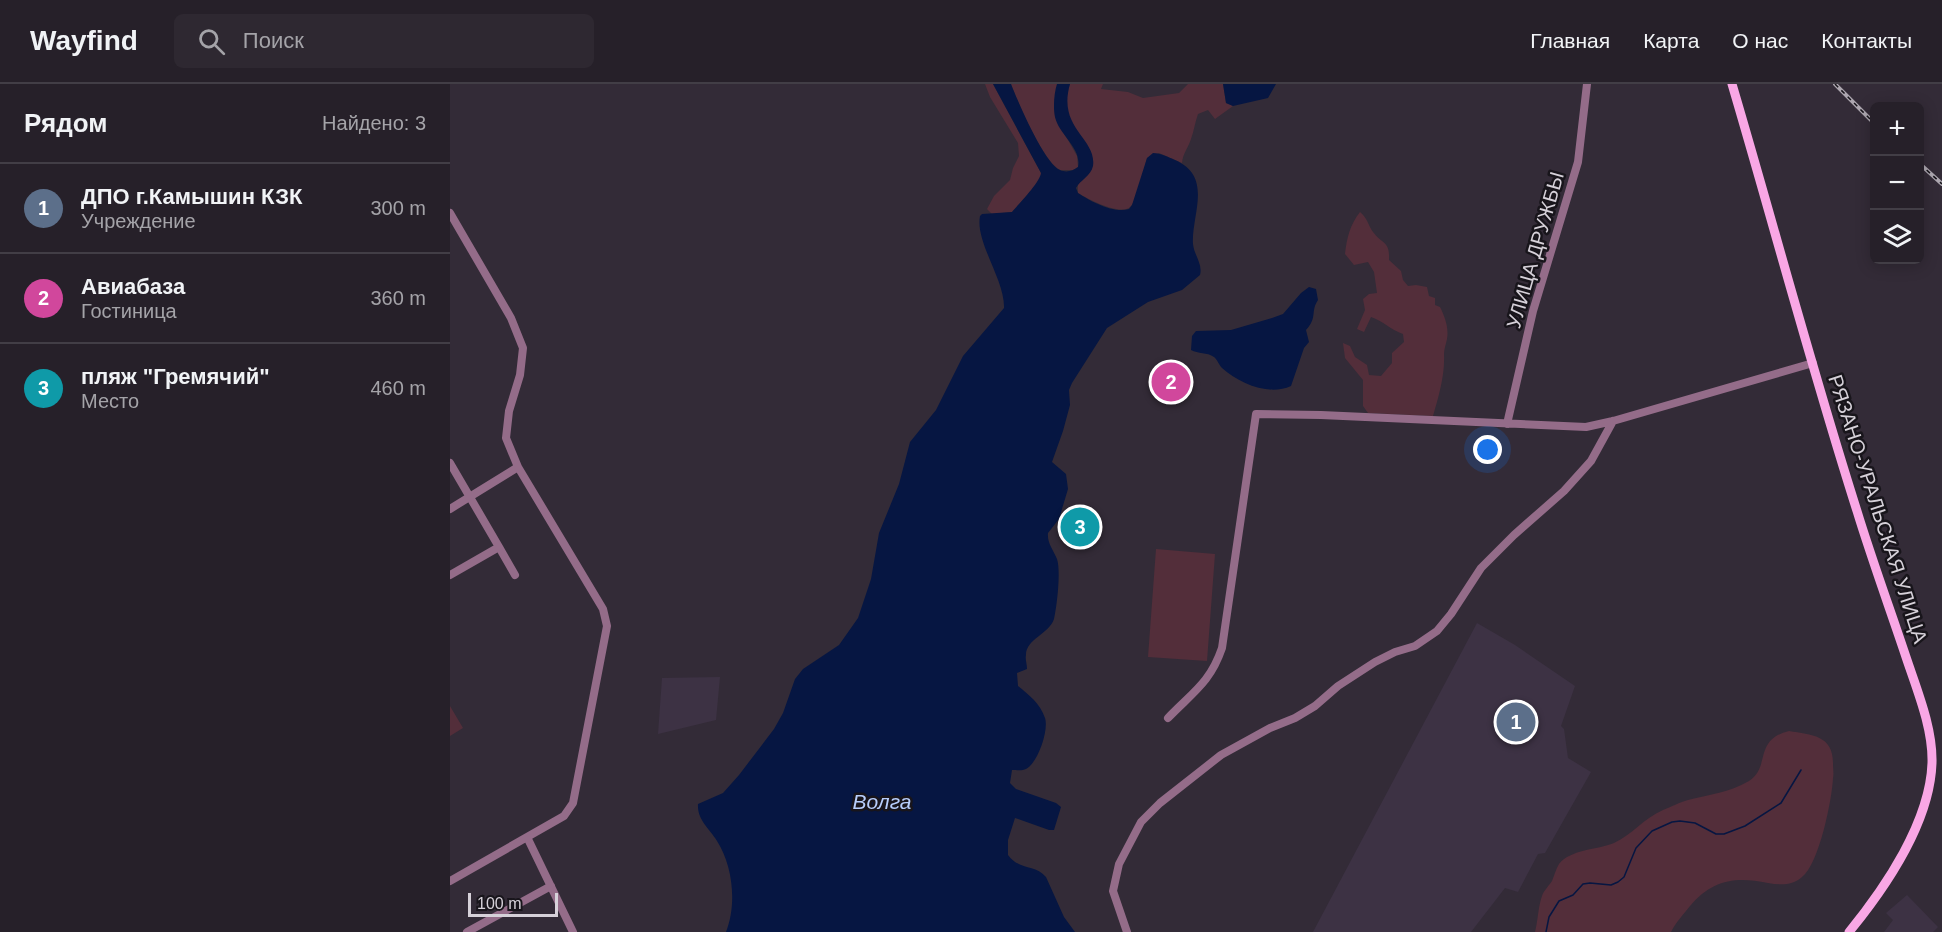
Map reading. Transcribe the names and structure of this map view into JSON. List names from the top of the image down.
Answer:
{
  "streets": {
    "main road": ["РЯЗАНО-УРАЛЬСКАЯ УЛИЦА"],
    "street": ["УЛИЦА ДРУЖБЫ"]
  },
  "water": ["Волга"],
  "scale_bar": "100 m",
  "page": {
    "header": "Wayfind",
    "search": "Поиск",
    "nav": [
      "Главная",
      "Карта",
      "О нас",
      "Контакты"
    ],
    "heading": ["Рядом", "Найдено: 3"],
    "map_buttons": ["+", "−"],
    "list": [
      {
        "mark": "1",
        "name": "ДПО г.Камышин КЗК",
        "note": "Учреждение",
        "value": "300 m"
      },
      {
        "mark": "2",
        "name": "Авиабаза",
        "note": "Гостиница",
        "value": "360 m"
      },
      {
        "mark": "3",
        "name": "пляж \"Гремячий\"",
        "note": "Место",
        "value": "460 m"
      }
    ],
    "pins": ["2", "3", "1"],
    "scale": "100 m"
  }
}
